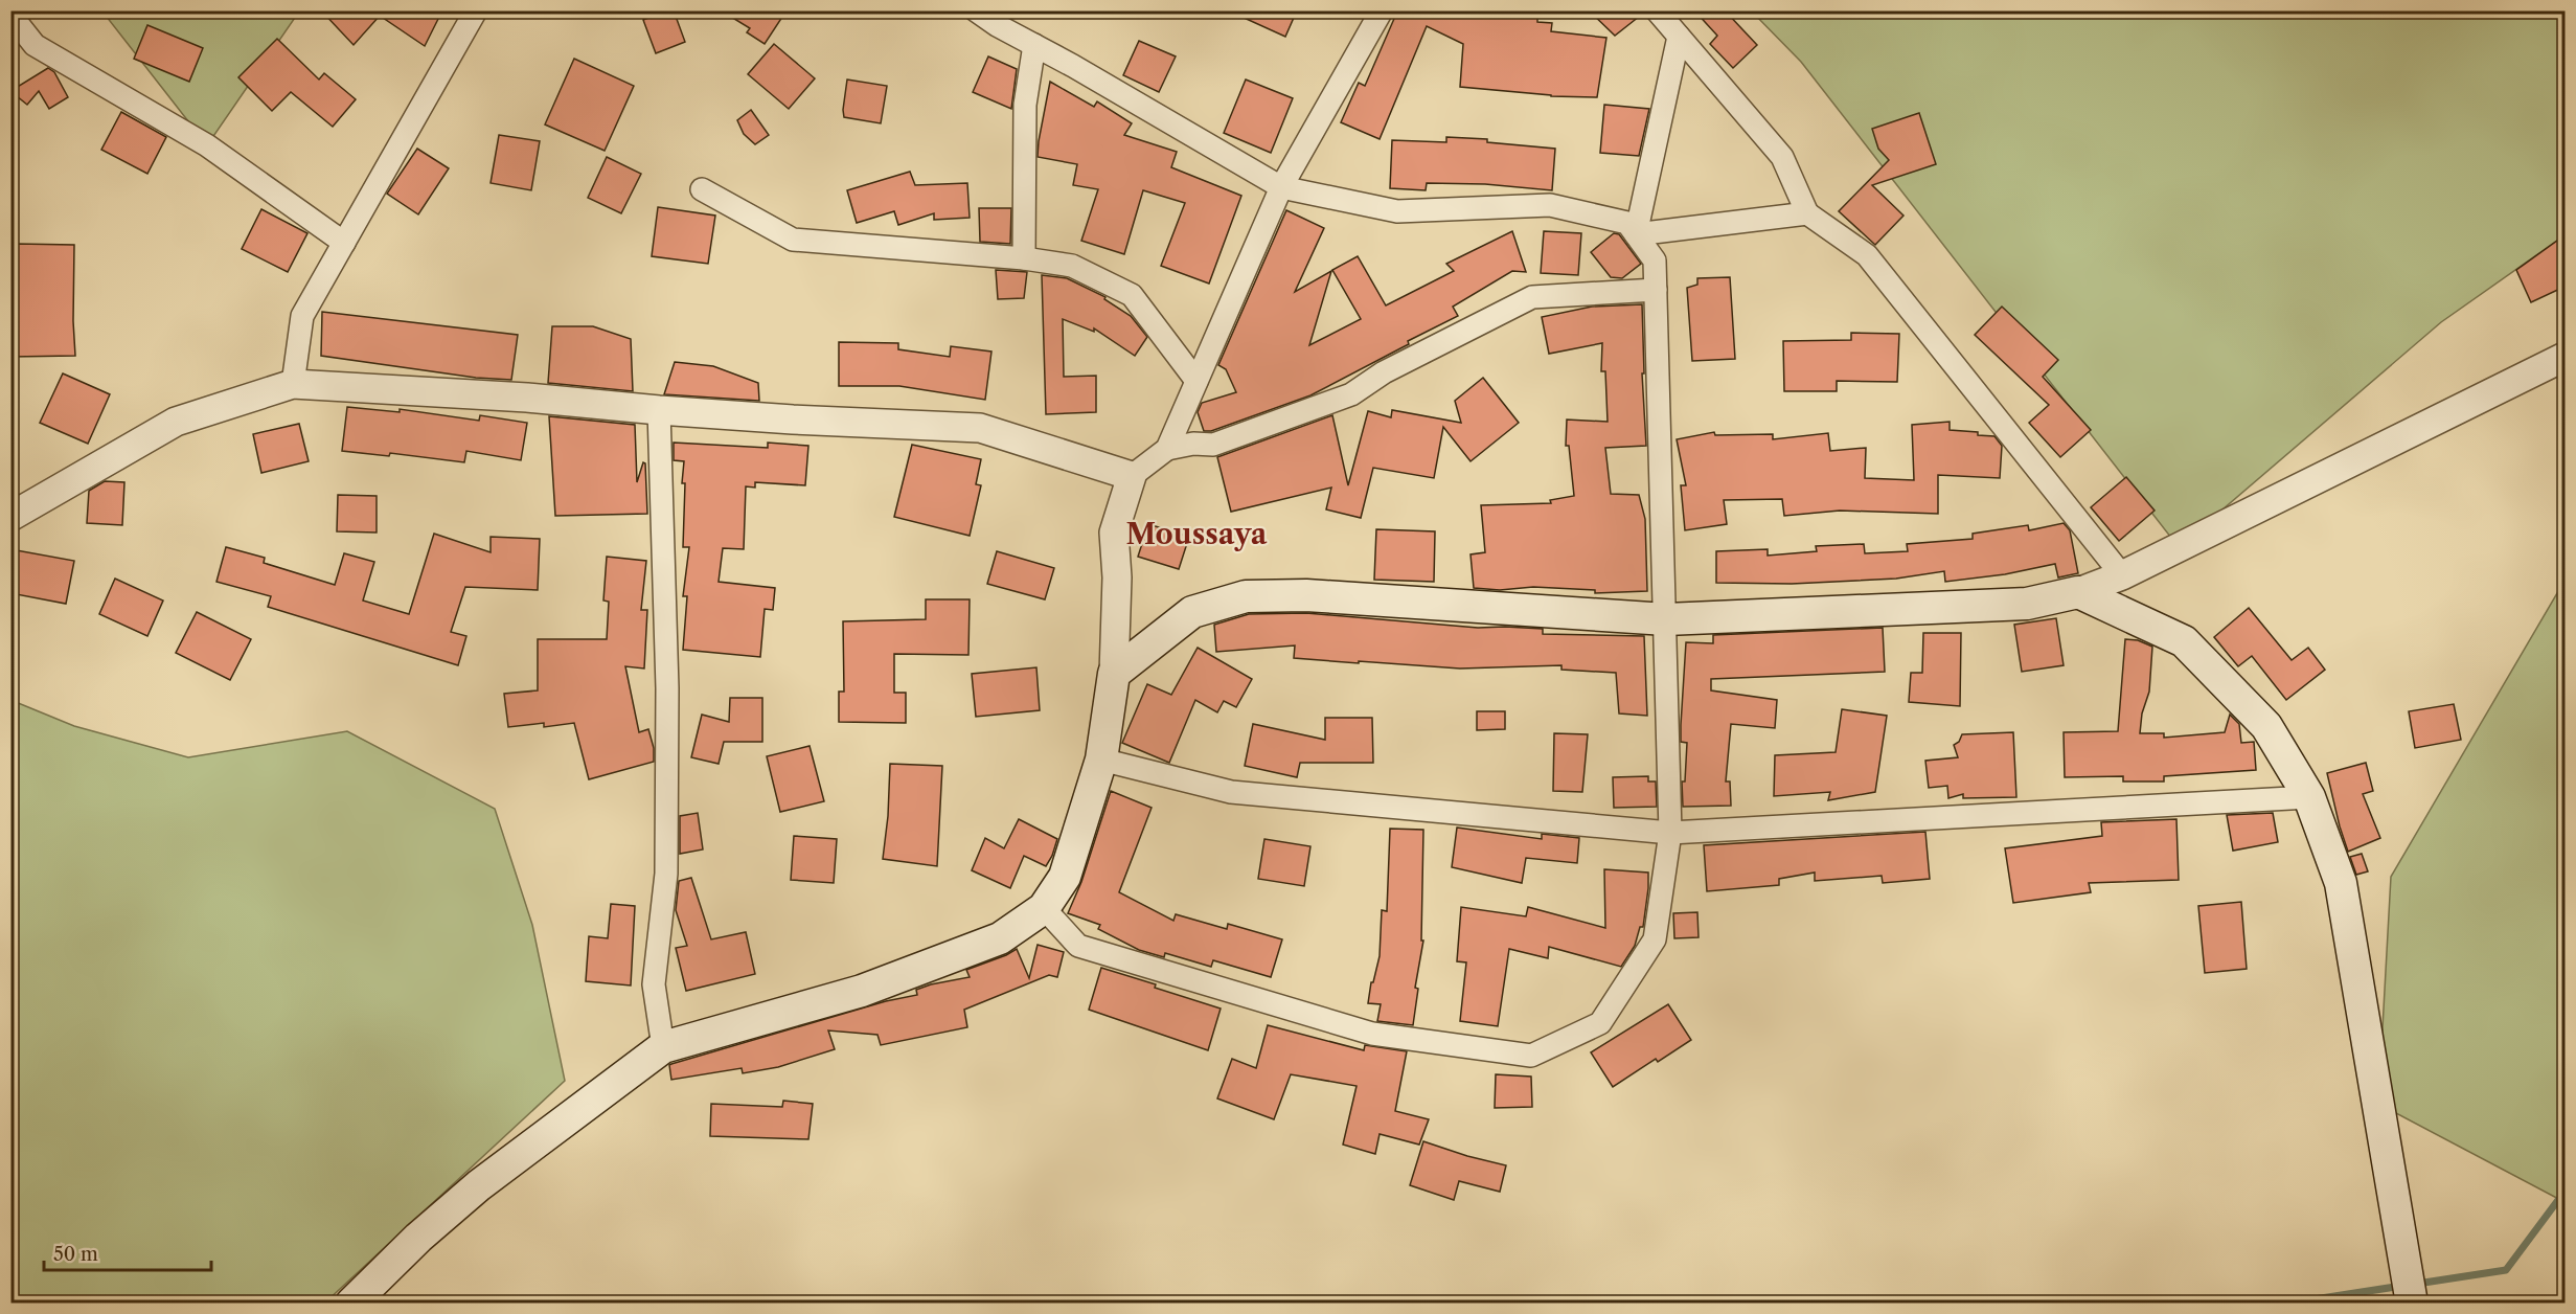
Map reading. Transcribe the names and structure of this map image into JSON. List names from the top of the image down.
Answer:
{
  "districts": ["Moussaya"],
  "scale_bar": "50 m"
}
